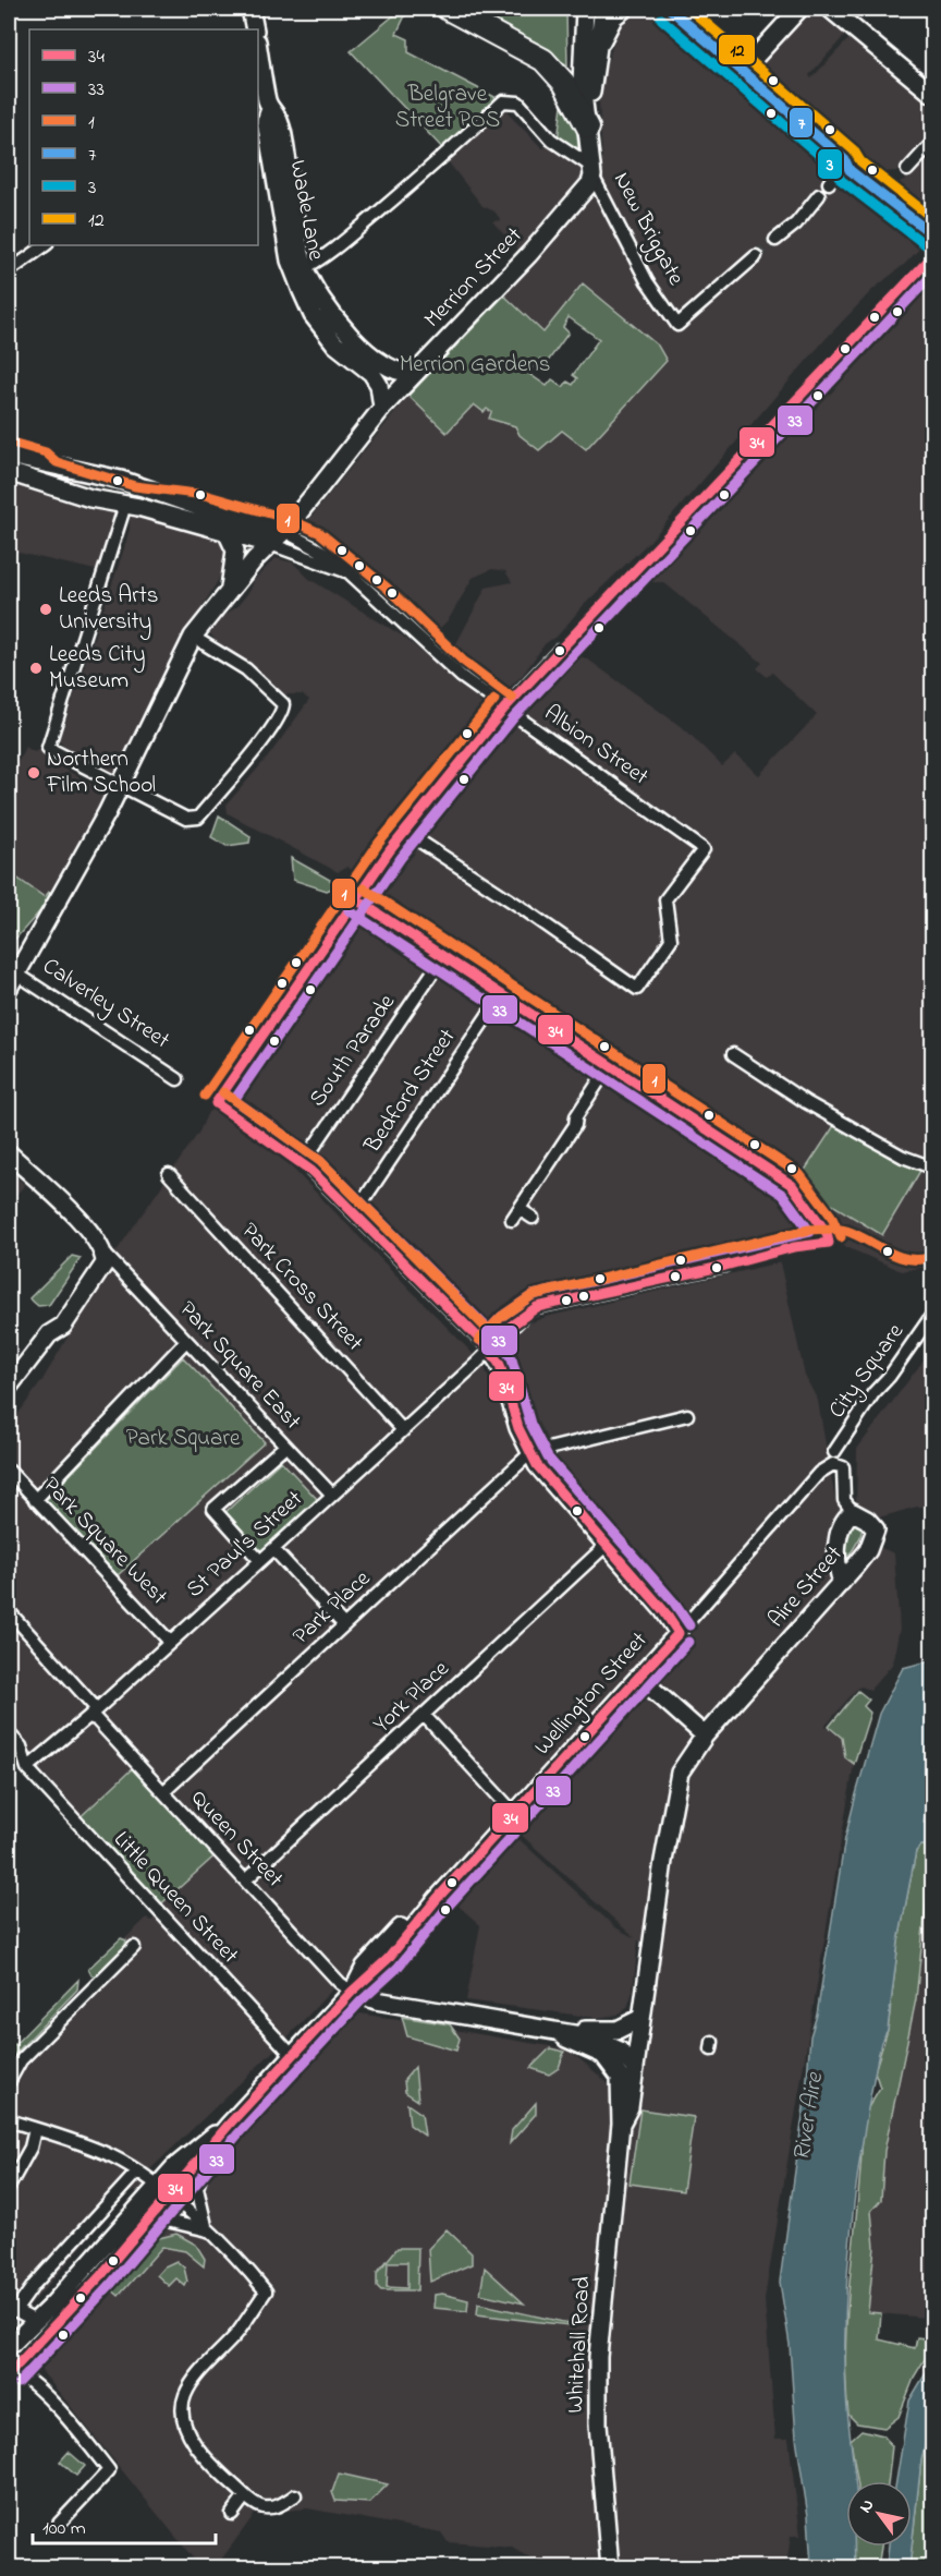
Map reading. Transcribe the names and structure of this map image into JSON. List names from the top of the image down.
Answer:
{
  "streets": {
    "street": [
      "Wade Lane",
      "New Briggate",
      "Merrion Street",
      "Albion Street",
      "Calverley Street",
      "South Parade",
      "Bedford Street",
      "Park Cross Street",
      "Park Square East",
      "City Square",
      "Park Square West",
      "St Paul's Street",
      "Aire Street",
      "Park Place",
      "Wellington Street",
      "York Place",
      "Queen Street",
      "Little Queen Street",
      "Whitehall Road"
    ]
  },
  "crossings": [
    ["Wade Lane", "Merrion Street"],
    ["New Briggate", "Merrion Street"],
    ["Merrion Street", "Albion Street"],
    ["Merrion Street", "Calverley Street"],
    ["South Parade", "Bedford Street"],
    ["Park Cross Street", "St Paul's Street"],
    ["Park Square East", "St Paul's Street"],
    ["City Square", "Aire Street"],
    ["City Square", "Wellington Street"],
    ["Park Square West", "St Paul's Street"],
    ["St Paul's Street", "Queen Street"],
    ["St Paul's Street", "Little Queen Street"],
    ["Aire Street", "Wellington Street"],
    ["Aire Street", "Whitehall Road"],
    ["Park Place", "Queen Street"],
    ["Wellington Street", "Queen Street"],
    ["Wellington Street", "Little Queen Street"],
    ["York Place", "Queen Street"]
  ],
  "water": ["River Aire"],
  "parks": ["Belgrave Street POS", "Merrion Gardens", "Park Square"],
  "places": ["Leeds Arts University", "Leeds City Museum", "Northern Film School"],
  "lines": [
    "transit line 7",
    "transit line 12",
    "transit line 3",
    "transit line 34",
    "transit line 33",
    "transit line 1"
  ],
  "legend": [
    "34",
    "33",
    "1",
    "7",
    "3",
    "12"
  ],
  "scale_bar": "100 m",
  "north": "top left"
}
